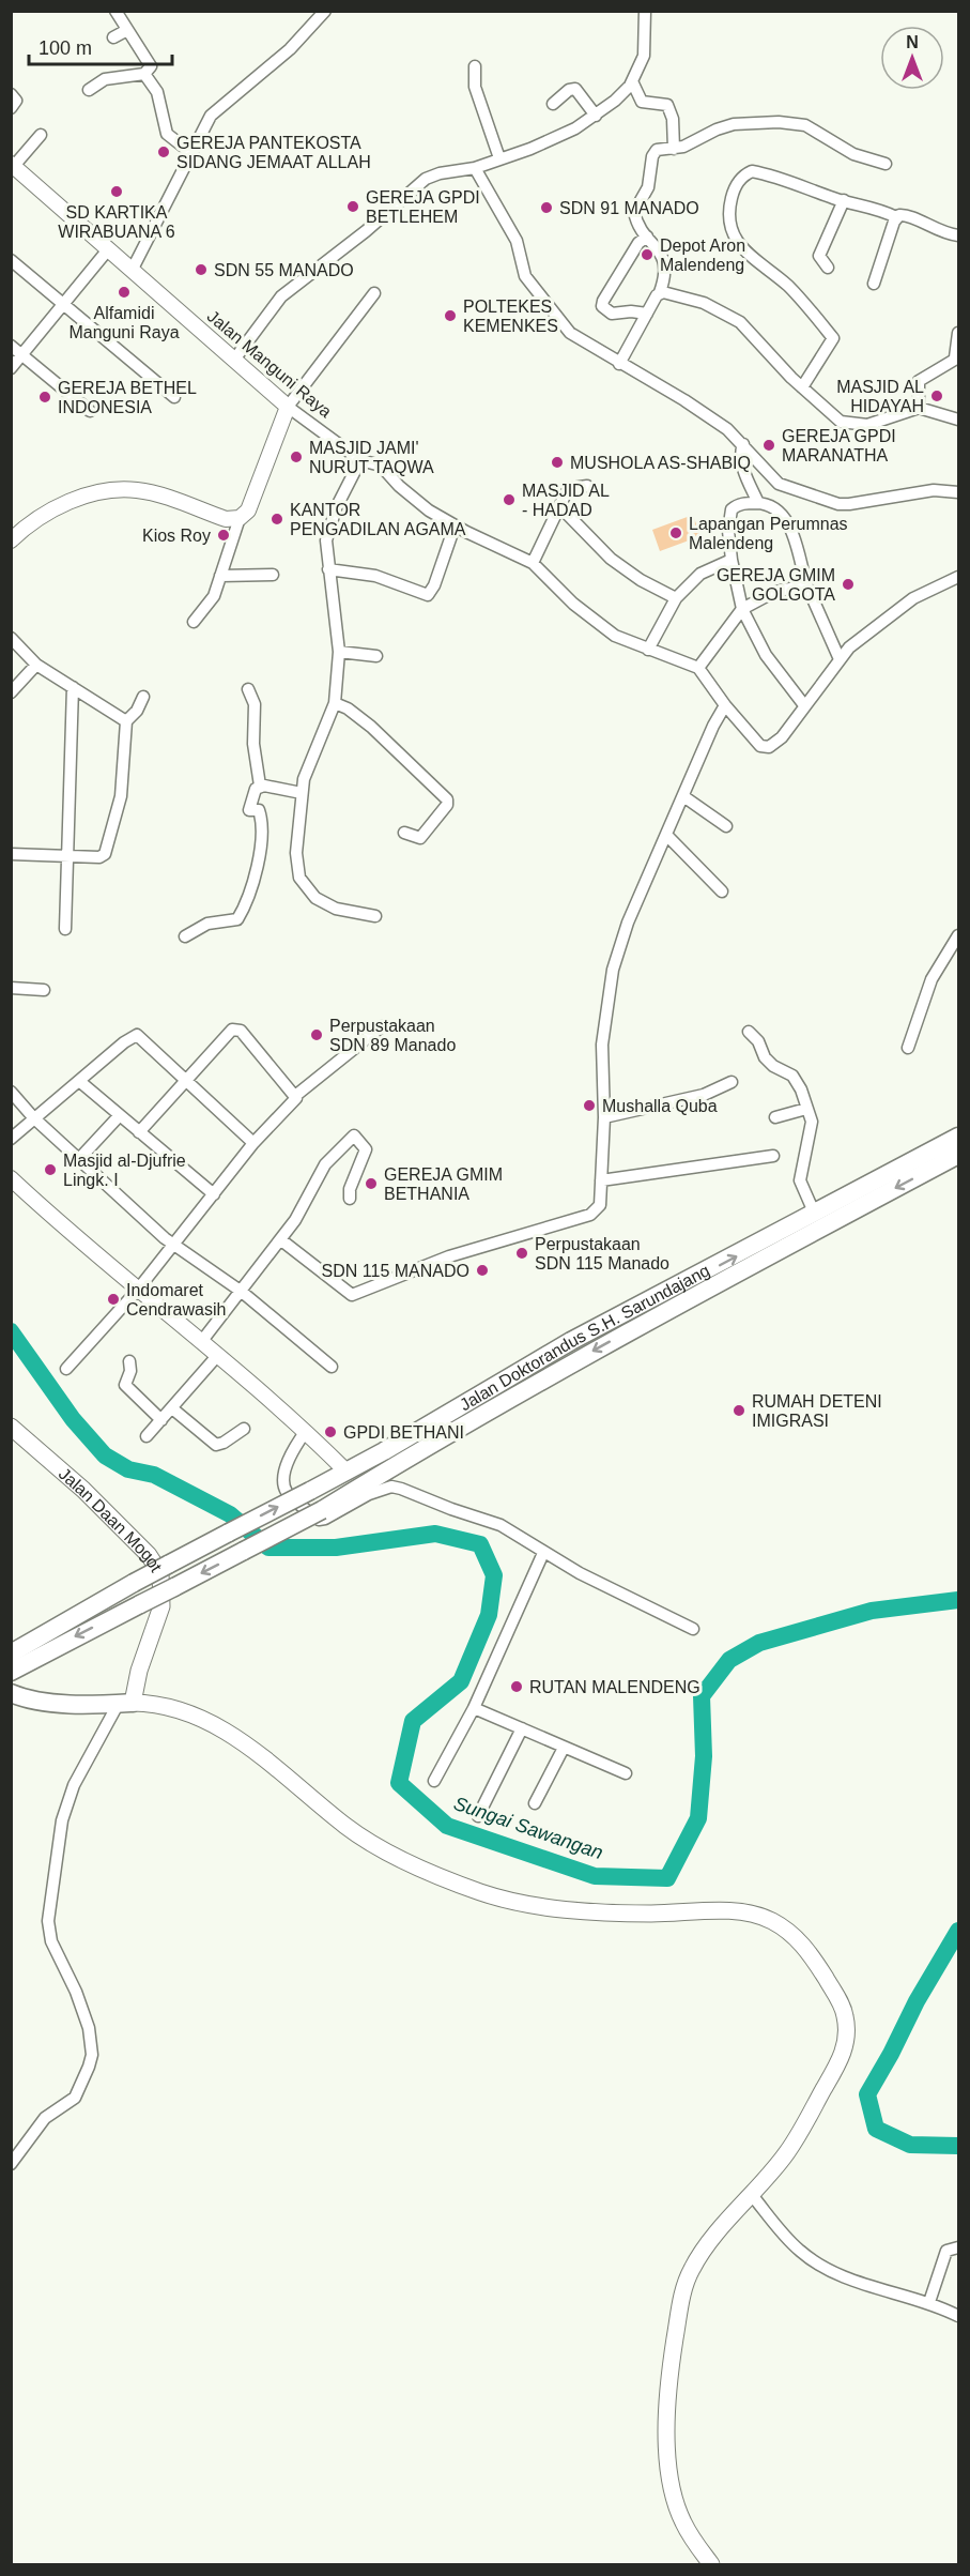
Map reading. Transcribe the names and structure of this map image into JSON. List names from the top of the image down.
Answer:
{
  "streets": {
    "main road": ["Jalan Doktorandus S.H. Sarundajang", "Jalan Daan Mogot"],
    "street": ["Jalan Manguni Raya"]
  },
  "water": ["Sungai Sawangan"],
  "places": [
    "GEREJA PANTEKOSTA SIDANG JEMAAT ALLAH",
    "SD KARTIKA WIRABUANA 6",
    "GEREJA GPDI BETLEHEM",
    "SDN 91 MANADO",
    "Depot Aron Malendeng",
    "SDN 55 MANADO",
    "Alfamidi Manguni Raya",
    "POLTEKES KEMENKES",
    "MASJID AL HIDAYAH",
    "GEREJA BETHEL INDONESIA",
    "GEREJA GPDI MARANATHA",
    "MASJID JAMI' NURUT TAQWA",
    "MUSHOLA AS-SHABIQ",
    "MASJID AL - HADAD",
    "KANTOR PENGADILAN AGAMA",
    "Lapangan Perumnas Malendeng",
    "Kios Roy",
    "GEREJA GMIM GOLGOTA",
    "Perpustakaan SDN 89 Manado",
    "Mushalla Quba",
    "Masjid al-Djufrie Lingk. I",
    "GEREJA GMIM BETHANIA",
    "Perpustakaan SDN 115 Manado",
    "SDN 115 MANADO",
    "Indomaret Cendrawasih",
    "RUMAH DETENI IMIGRASI",
    "GPDI BETHANI",
    "RUTAN MALENDENG"
  ],
  "scale_bar": "100 m",
  "north": "top"
}
